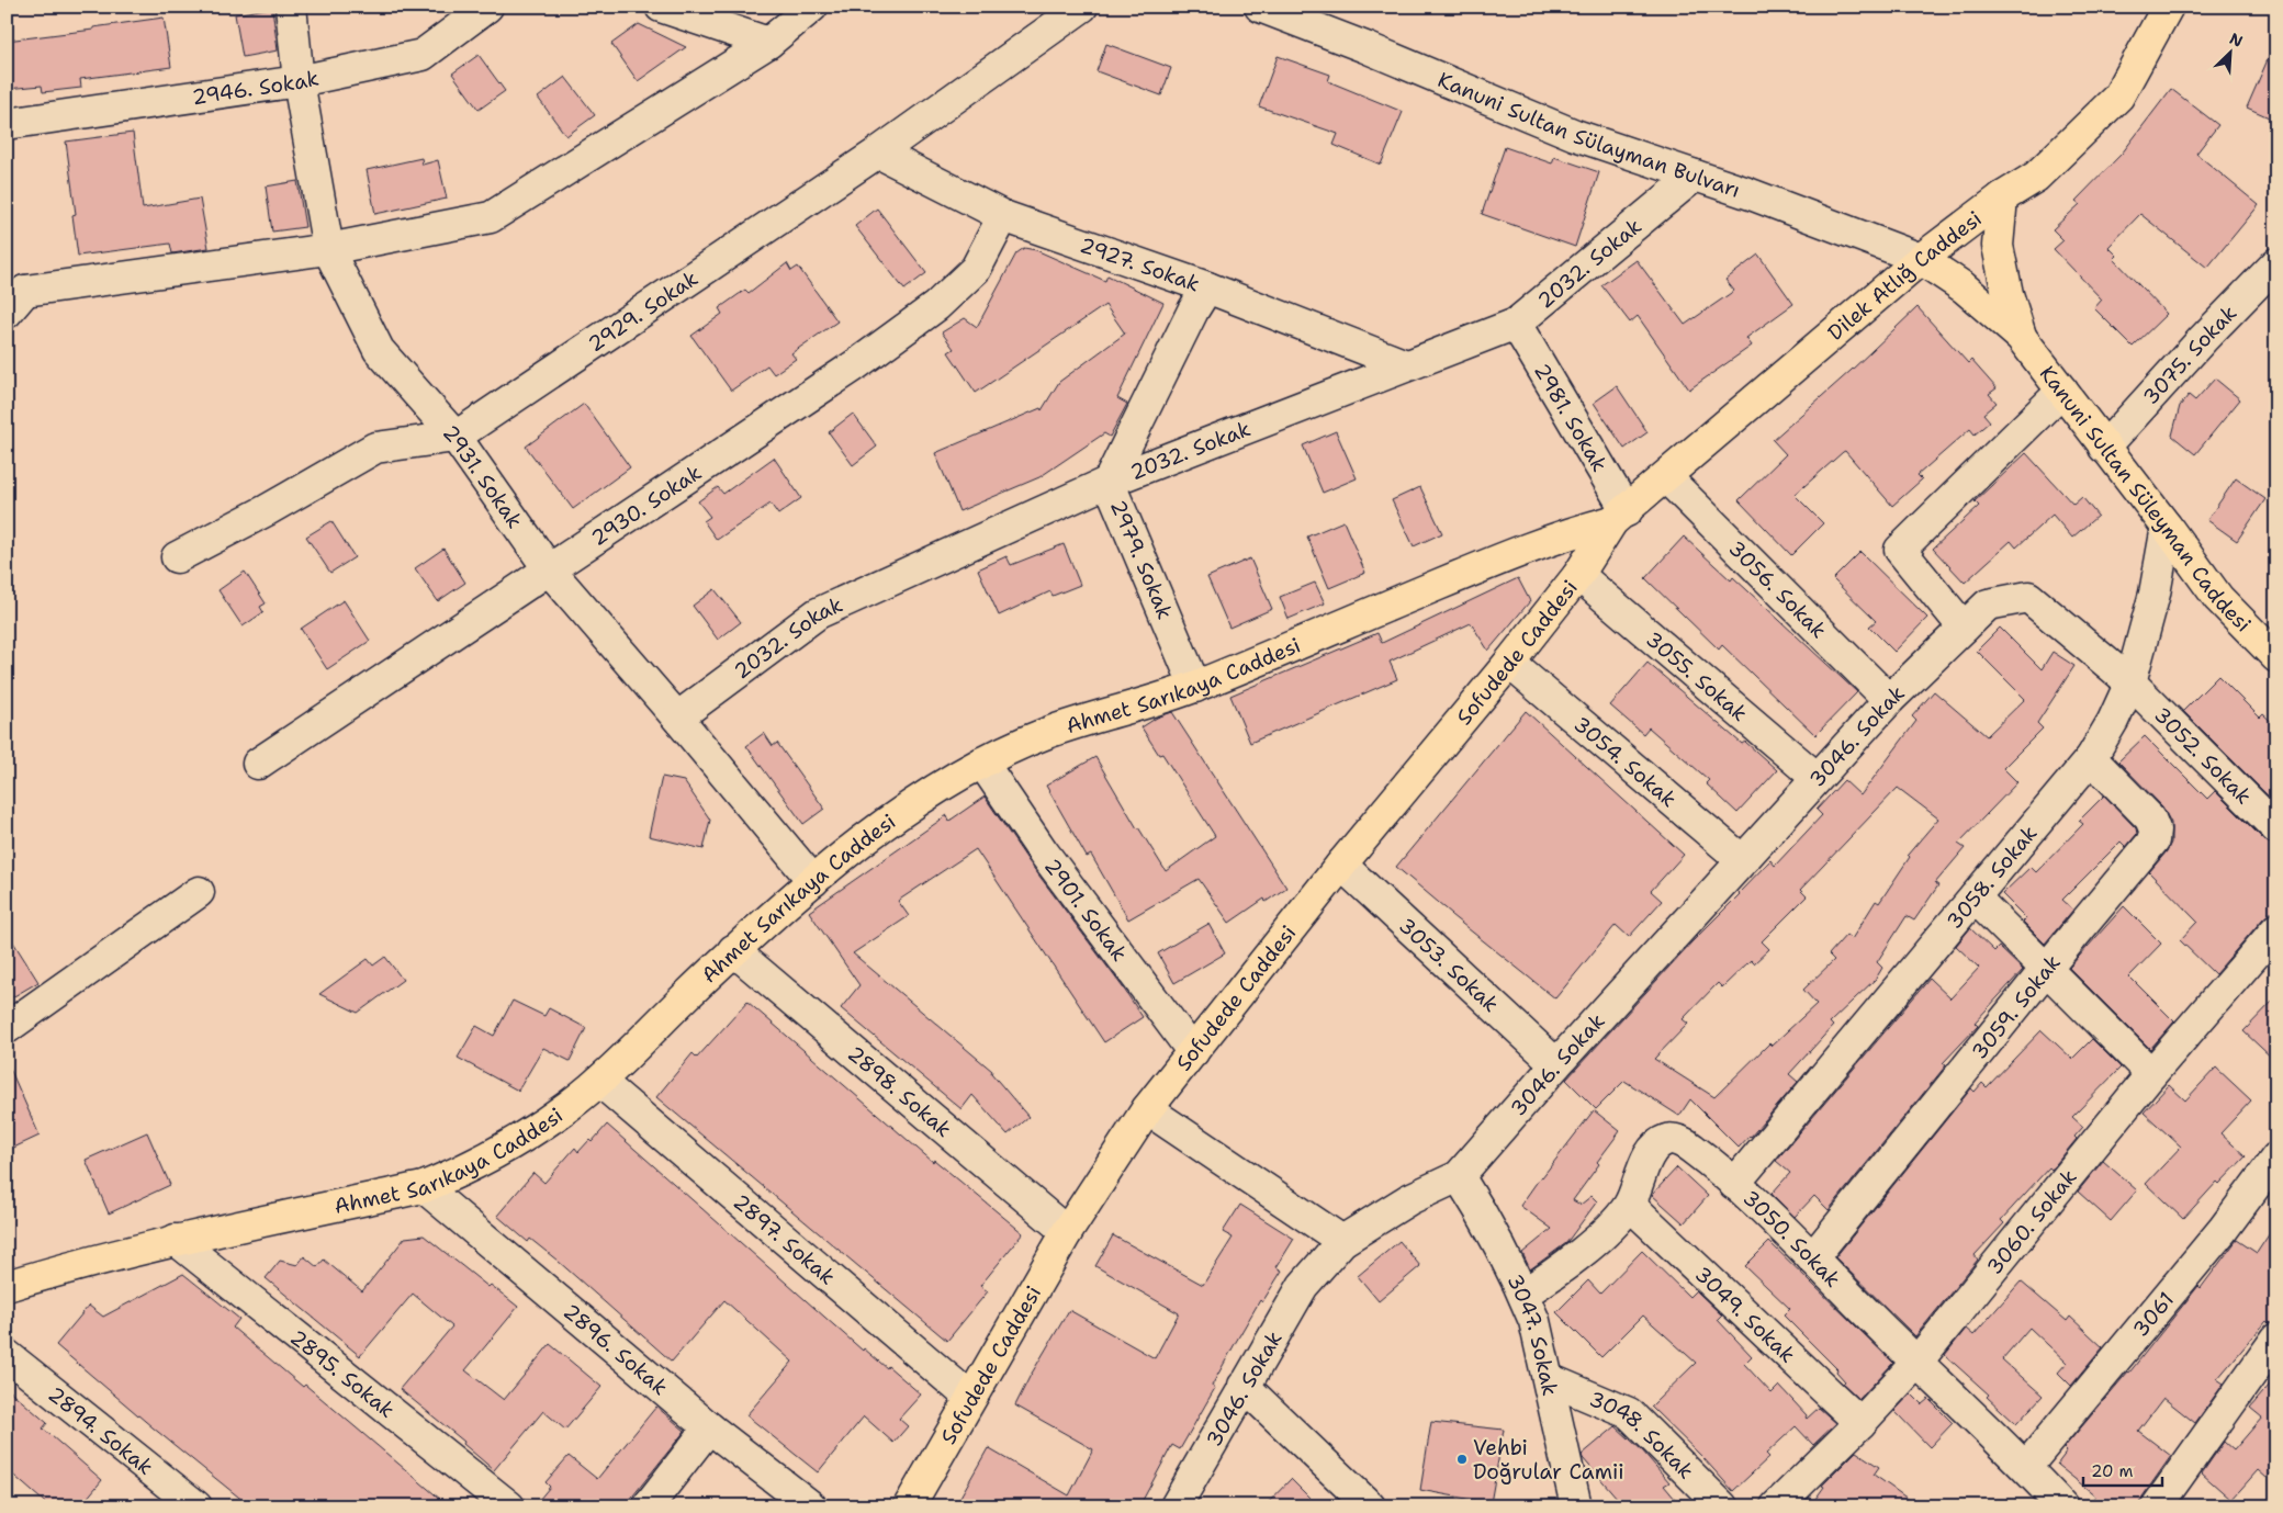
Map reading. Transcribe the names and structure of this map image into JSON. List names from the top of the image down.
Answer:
{
  "streets": {
    "main road": [
      "Dilek Atlığ Caddesi",
      "Kanuni Sultan Süleyman Caddesi",
      "Sofudede Caddesi",
      "Ahmet Sarıkaya Caddesi"
    ],
    "street": [
      "2946. Sokak",
      "Kanuni Sultan Sülayman Bulvarı",
      "2032. Sokak",
      "2927. Sokak",
      "2929. Sokak",
      "3075. Sokak",
      "2981. Sokak",
      "2931. Sokak",
      "2930. Sokak",
      "2979. Sokak",
      "3056. Sokak",
      "3055. Sokak",
      "3046. Sokak",
      "3052. Sokak",
      "3054. Sokak",
      "3058. Sokak",
      "2901. Sokak",
      "3053. Sokak",
      "3059. Sokak",
      "2898. Sokak",
      "3060. Sokak",
      "2897. Sokak",
      "3050. Sokak",
      "3049. Sokak",
      "3061",
      "3047. Sokak",
      "2896. Sokak",
      "2895. Sokak",
      "2894. Sokak",
      "3048. Sokak"
    ]
  },
  "crossings": [
    ["2946. Sokak", "2931. Sokak"],
    ["Kanuni Sultan Sülayman Bulvarı", "2032. Sokak"],
    ["Kanuni Sultan Sülayman Bulvarı", "Dilek Atlığ Caddesi"],
    ["2032. Sokak", "2927. Sokak"],
    ["2032. Sokak", "2981. Sokak"],
    ["2032. Sokak", "2931. Sokak"],
    ["2032. Sokak", "2979. Sokak"],
    ["2927. Sokak", "2929. Sokak"],
    ["2927. Sokak", "2930. Sokak"],
    ["2927. Sokak", "2979. Sokak"],
    ["Dilek Atlığ Caddesi", "2981. Sokak"],
    ["Dilek Atlığ Caddesi", "3056. Sokak"],
    ["Dilek Atlığ Caddesi", "Sofudede Caddesi"],
    ["Dilek Atlığ Caddesi", "Ahmet Sarıkaya Caddesi"],
    ["2929. Sokak", "2931. Sokak"],
    ["3075. Sokak", "Kanuni Sultan Süleyman Caddesi"],
    ["2981. Sokak", "Sofudede Caddesi"],
    ["2981. Sokak", "Ahmet Sarıkaya Caddesi"],
    ["2931. Sokak", "2930. Sokak"],
    ["2931. Sokak", "Ahmet Sarıkaya Caddesi"],
    ["Kanuni Sultan Süleyman Caddesi", "3058. Sokak"],
    ["2979. Sokak", "Ahmet Sarıkaya Caddesi"],
    ["3056. Sokak", "3046. Sokak"],
    ["Sofudede Caddesi", "3055. Sokak"],
    ["Sofudede Caddesi", "Ahmet Sarıkaya Caddesi"],
    ["Sofudede Caddesi", "3054. Sokak"],
    ["Sofudede Caddesi", "2901. Sokak"],
    ["Sofudede Caddesi", "3053. Sokak"],
    ["Sofudede Caddesi", "2898. Sokak"],
    ["Sofudede Caddesi", "2897. Sokak"],
    ["3055. Sokak", "3046. Sokak"],
    ["Ahmet Sarıkaya Caddesi", "2901. Sokak"],
    ["Ahmet Sarıkaya Caddesi", "2898. Sokak"],
    ["Ahmet Sarıkaya Caddesi", "2897. Sokak"],
    ["Ahmet Sarıkaya Caddesi", "2896. Sokak"],
    ["Ahmet Sarıkaya Caddesi", "2895. Sokak"],
    ["3046. Sokak", "3052. Sokak"],
    ["3046. Sokak", "3054. Sokak"],
    ["3046. Sokak", "3058. Sokak"],
    ["3046. Sokak", "3053. Sokak"],
    ["3046. Sokak", "3047. Sokak"],
    ["3052. Sokak", "3058. Sokak"],
    ["3058. Sokak", "3059. Sokak"],
    ["3058. Sokak", "3050. Sokak"],
    ["3059. Sokak", "3050. Sokak"],
    ["3060. Sokak", "3050. Sokak"],
    ["3060. Sokak", "3049. Sokak"],
    ["3050. Sokak", "3049. Sokak"],
    ["3050. Sokak", "3061"],
    ["3050. Sokak", "3047. Sokak"],
    ["3047. Sokak", "3048. Sokak"]
  ],
  "places": ["Vehbi Doğrular Camii"],
  "scale_bar": "20 m",
  "north": "top right"
}
